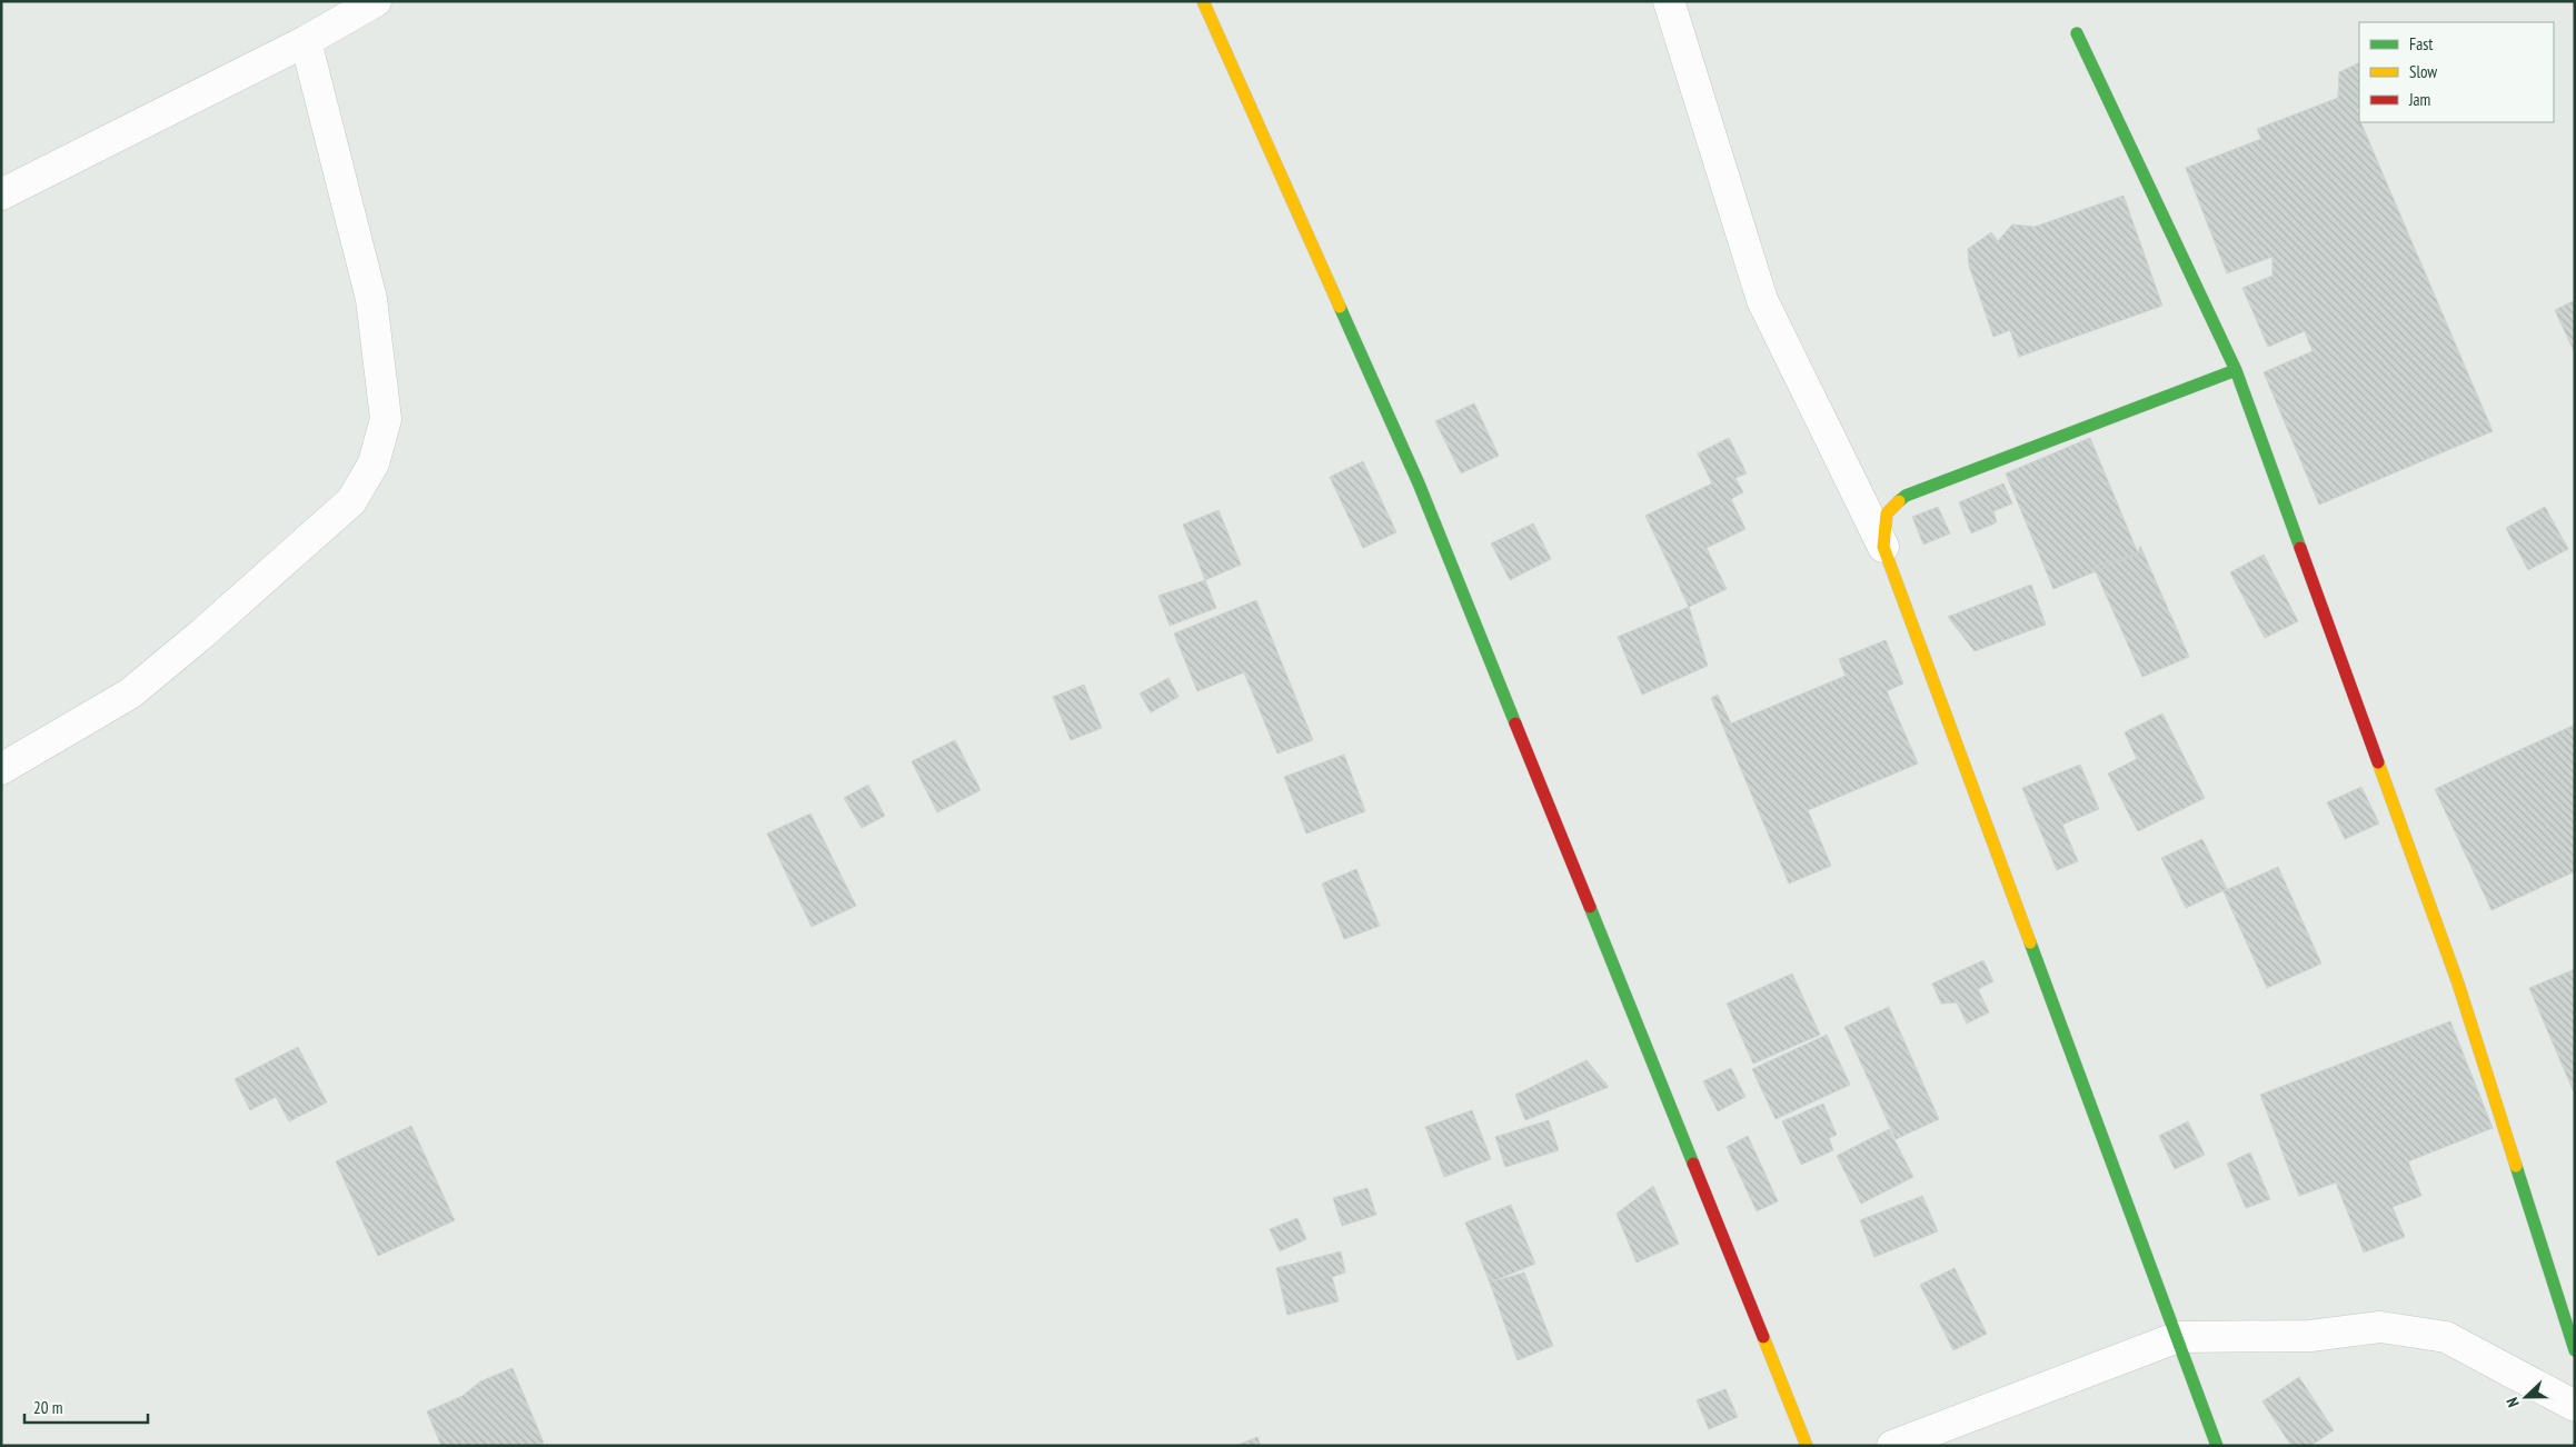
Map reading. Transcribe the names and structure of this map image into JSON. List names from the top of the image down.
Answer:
{
  "legend": ["Fast", "Slow", "Jam"],
  "scale_bar": "20 m",
  "north": "left"
}
